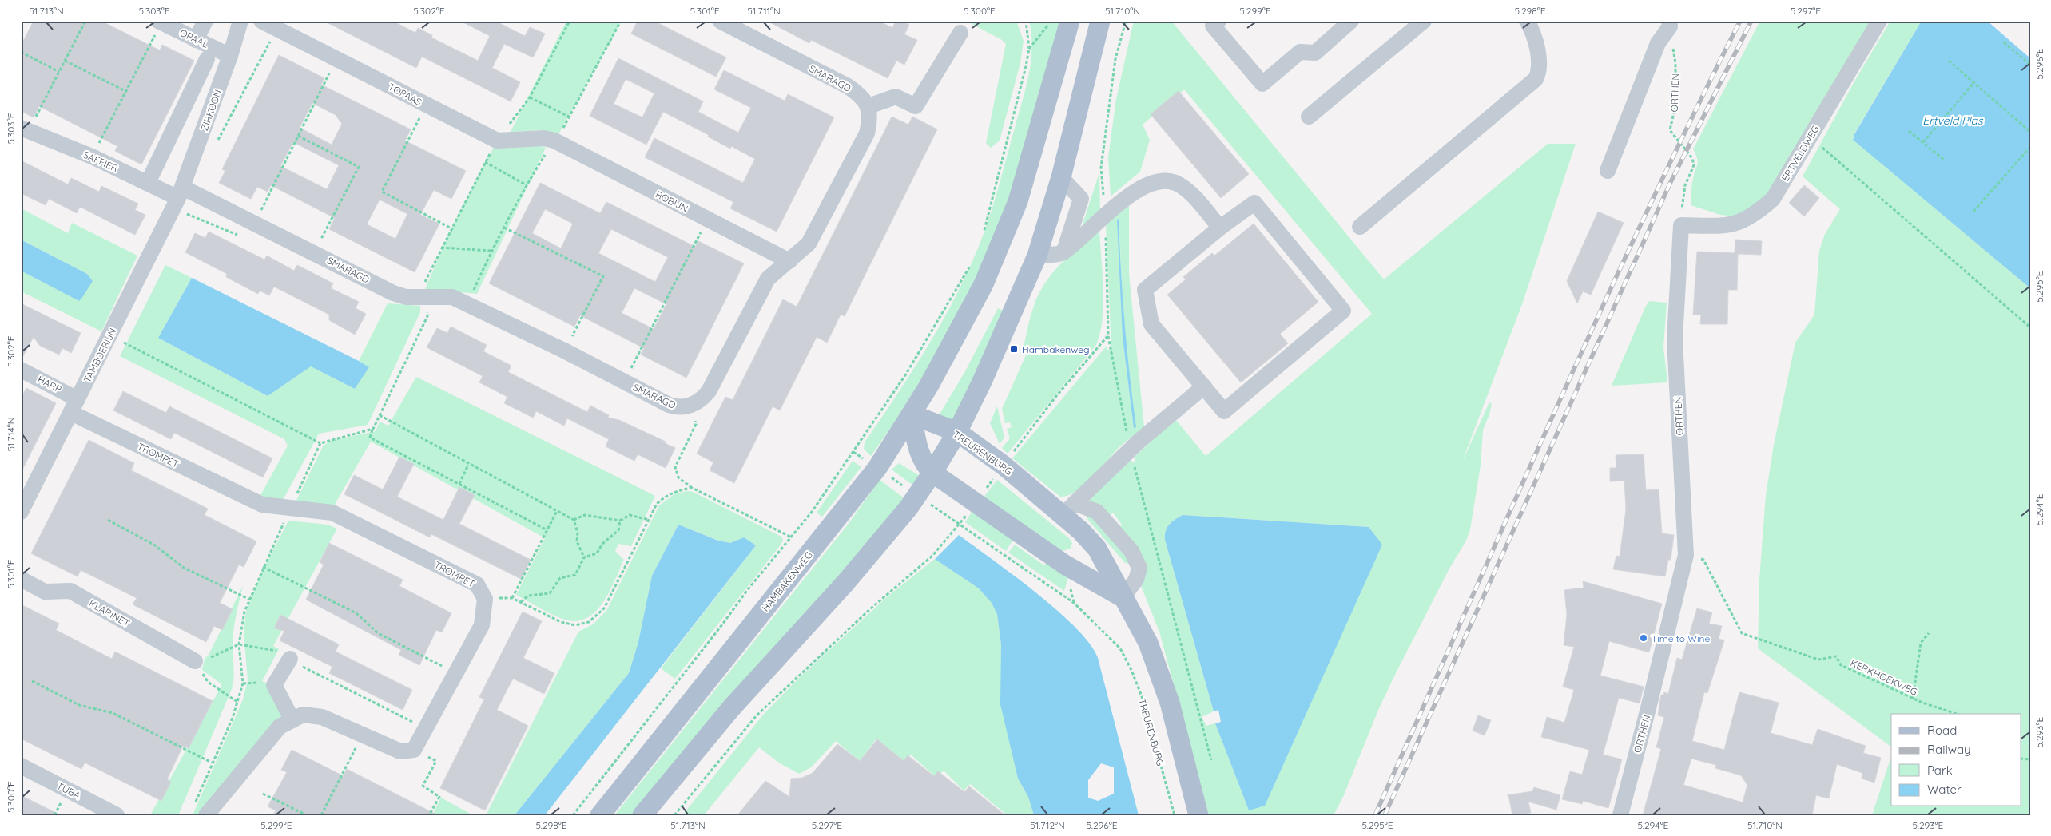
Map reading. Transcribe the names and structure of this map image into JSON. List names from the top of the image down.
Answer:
{
  "streets": {
    "main road": ["TREURENBURG", "HAMBAKENWEG"],
    "street": [
      "OPAAL",
      "SMARAGD",
      "ORTHEN",
      "TOPAAS",
      "ZIRKOON",
      "ERTVELDWEG",
      "SAFFIER",
      "ROBIJN",
      "TAMBOERIJN",
      "HARP",
      "TROMPET",
      "KLARINET",
      "TUBA"
    ],
    "path": ["KERKHOEKWEG"]
  },
  "crossings": [
    ["OPAAL", "ZIRKOON"],
    ["SMARAGD", "ZIRKOON"],
    ["SMARAGD", "SAFFIER"],
    ["SMARAGD", "TAMBOERIJN"],
    ["ORTHEN", "ERTVELDWEG"],
    ["ORTHEN", "KERKHOEKWEG"],
    ["TOPAAS", "ROBIJN"],
    ["ZIRKOON", "SAFFIER"],
    ["ZIRKOON", "TAMBOERIJN"],
    ["SAFFIER", "TAMBOERIJN"],
    ["TAMBOERIJN", "HARP"],
    ["TAMBOERIJN", "TROMPET"],
    ["HARP", "TROMPET"],
    ["TREURENBURG", "HAMBAKENWEG"]
  ],
  "water": ["Ertveld Plas"],
  "places": {
    "transit": ["Hambakenweg"],
    "other": ["Time to Wine"]
  },
  "legend": [
    "Road",
    "Railway",
    "Park",
    "Water"
  ],
  "coordinates": [
    "51.713°N",
    "5.303°E",
    "5.302°E",
    "5.301°E",
    "51.711°N",
    "5.300°E",
    "51.710°N",
    "5.299°E",
    "5.298°E",
    "5.297°E",
    "5.296°E",
    "5.295°E",
    "51.714°N",
    "5.294°E",
    "5.293°E",
    "51.712°N"
  ]
}
